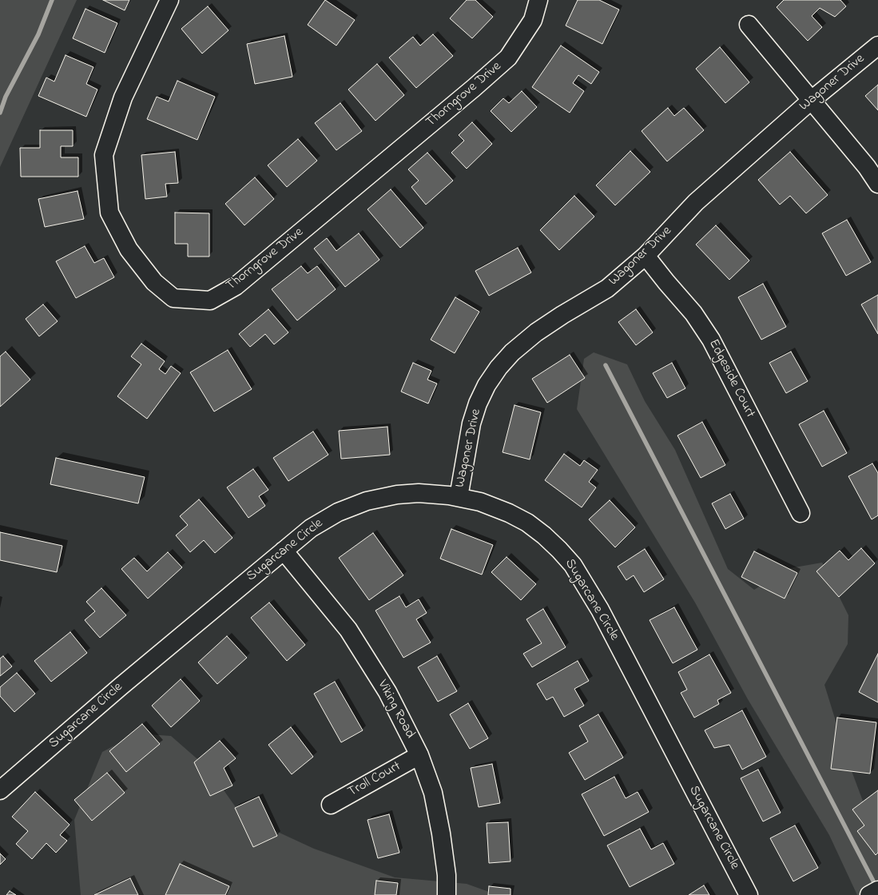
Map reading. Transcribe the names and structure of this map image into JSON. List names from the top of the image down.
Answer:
{
  "streets": {
    "street": [
      "Wagoner Drive",
      "Thorngrove Drive",
      "Edgeside Court",
      "Sugarcane Circle",
      "Viking Road",
      "Troll Court"
    ]
  },
  "crossings": [
    ["Wagoner Drive", "Edgeside Court"],
    ["Wagoner Drive", "Sugarcane Circle"],
    ["Sugarcane Circle", "Viking Road"],
    ["Viking Road", "Troll Court"]
  ]
}
